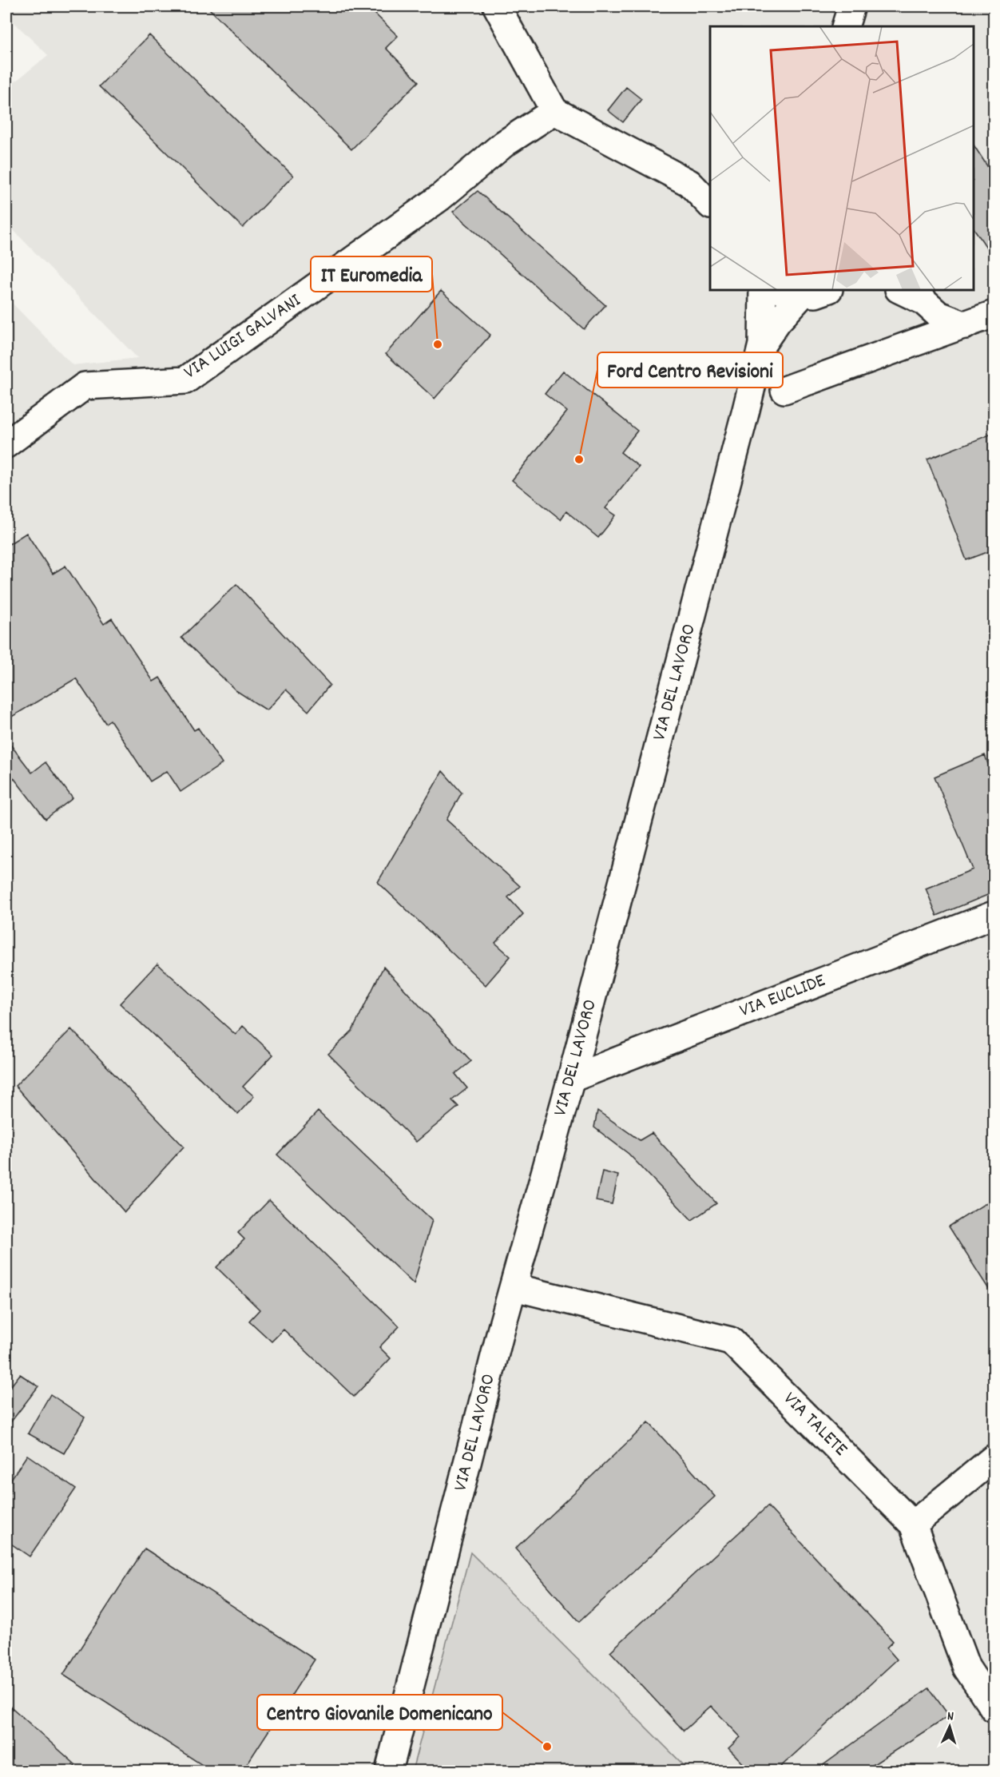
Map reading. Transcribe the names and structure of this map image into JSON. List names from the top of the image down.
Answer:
{
  "streets": {
    "street": [
      "VIA LUIGI GALVANI",
      "VIA DEL LAVORO",
      "VIA EUCLIDE",
      "VIA TALETE"
    ]
  },
  "crossings": [
    ["VIA DEL LAVORO", "VIA EUCLIDE"],
    ["VIA DEL LAVORO", "VIA TALETE"]
  ],
  "places": ["IT Euromedia", "Ford Centro Revisioni", "Centro Giovanile Domenicano"],
  "north": "top"
}
